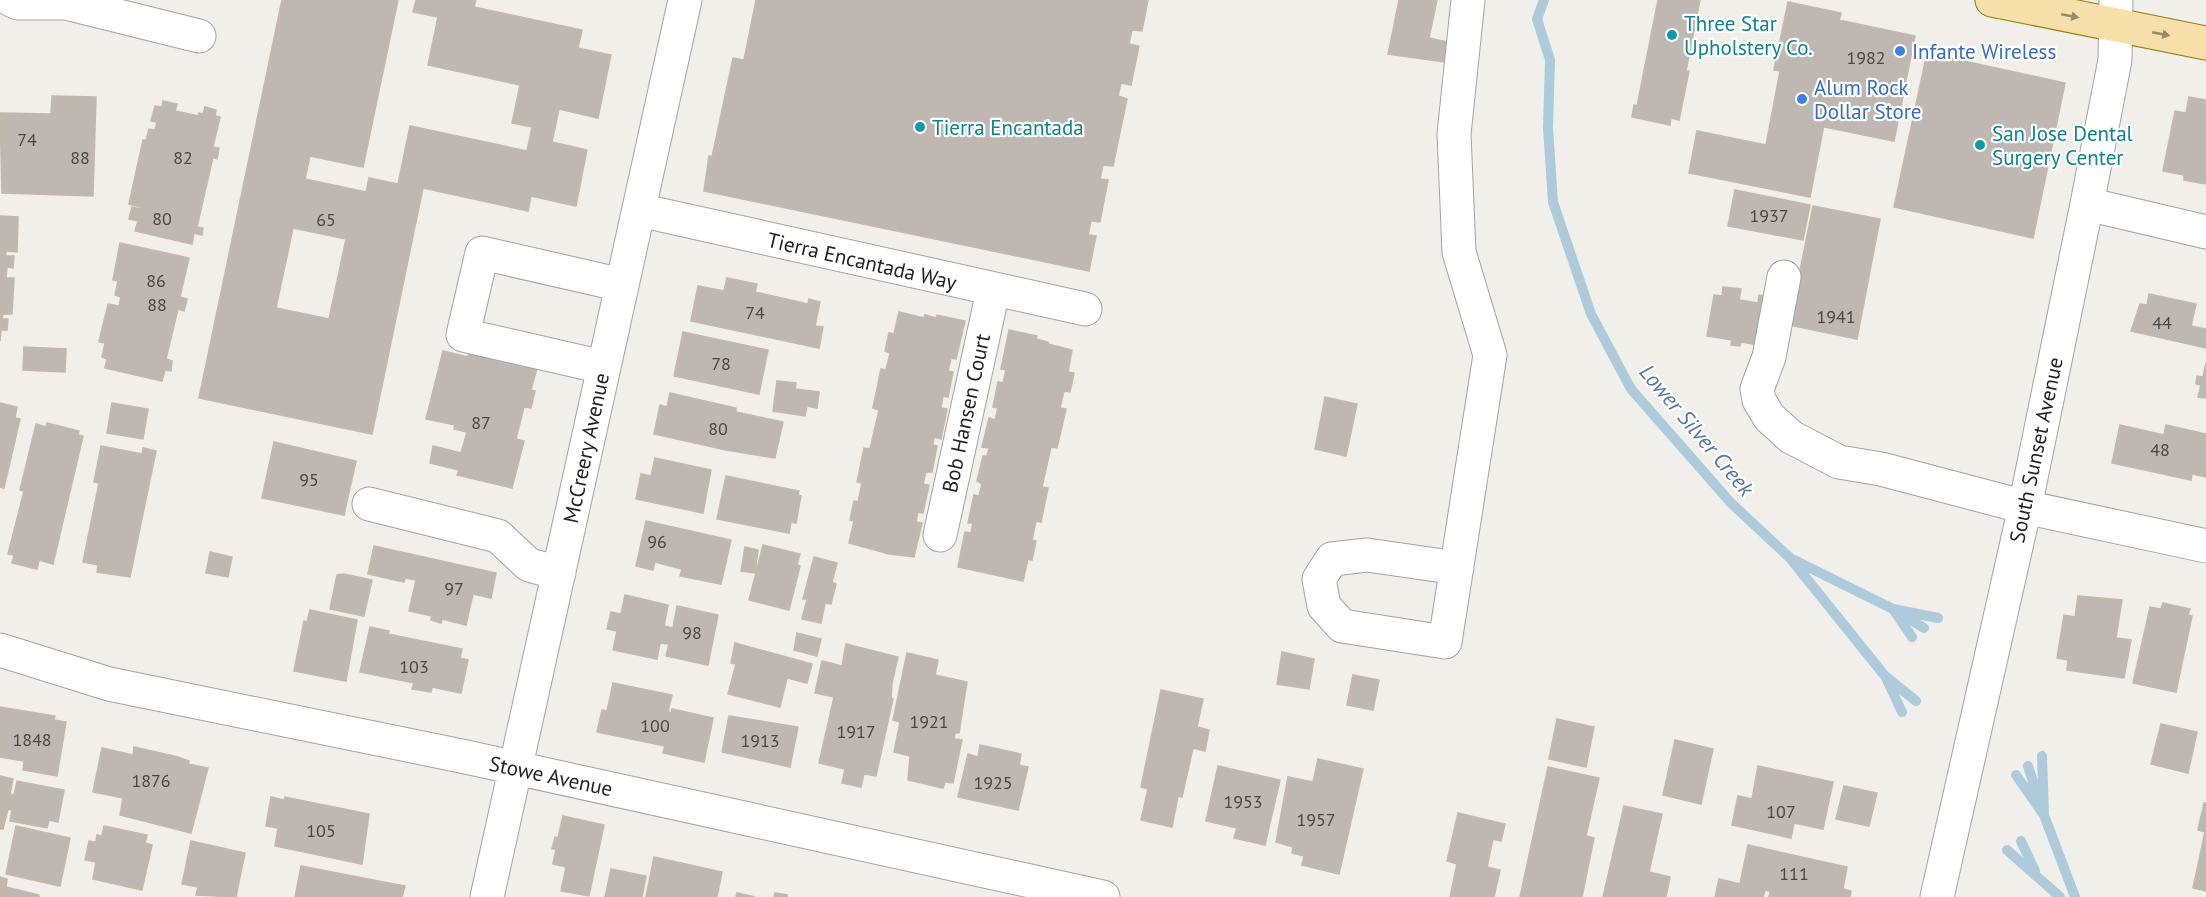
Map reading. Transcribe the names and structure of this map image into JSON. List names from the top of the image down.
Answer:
{
  "streets": {
    "street": [
      "Tierra Encantada Way",
      "Bob Hansen Court",
      "McCreery Avenue",
      "South Sunset Avenue",
      "Stowe Avenue"
    ]
  },
  "crossings": [
    ["Tierra Encantada Way", "Bob Hansen Court"],
    ["Tierra Encantada Way", "McCreery Avenue"],
    ["McCreery Avenue", "Stowe Avenue"]
  ],
  "water": ["Lower Silver Creek"],
  "places": [
    "Three Star Upholstery Co.",
    "Infante Wireless",
    "Alum Rock Dollar Store",
    "Tierra Encantada",
    "San Jose Dental Surgery Center"
  ],
  "house_numbers": [
    "1982",
    "74",
    "88",
    "82",
    "1937",
    "80",
    "65",
    "86",
    "88",
    "74",
    "1941",
    "44",
    "78",
    "87",
    "80",
    "48",
    "95",
    "96",
    "97",
    "98",
    "103",
    "1921",
    "100",
    "1917",
    "1848",
    "1913",
    "1876",
    "1925",
    "1953",
    "107",
    "1957",
    "105",
    "111"
  ]
}
